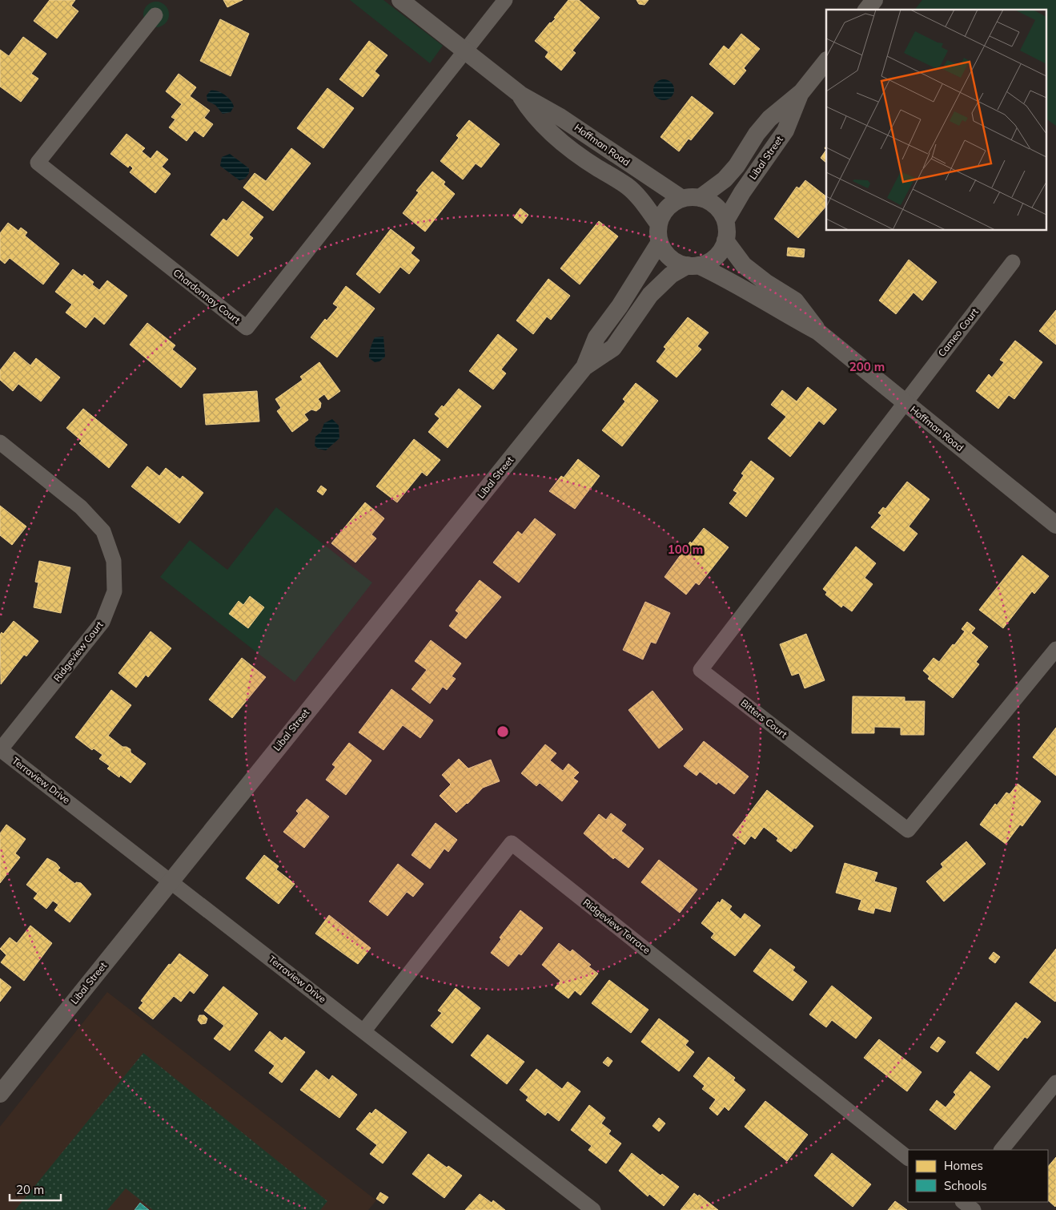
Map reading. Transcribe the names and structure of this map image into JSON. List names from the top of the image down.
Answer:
{
  "streets": {
    "street": [
      "Hoffman Road",
      "Libal Street",
      "Chardonnay Court",
      "Cameo Court",
      "Ridgeview Court",
      "Bitters Court",
      "Terraview Drive",
      "Ridgeview Terrace"
    ]
  },
  "crossings": [
    ["Hoffman Road", "Libal Street"],
    ["Hoffman Road", "Chardonnay Court"],
    ["Hoffman Road", "Cameo Court"],
    ["Hoffman Road", "Bitters Court"],
    ["Libal Street", "Terraview Drive"],
    ["Cameo Court", "Bitters Court"],
    ["Ridgeview Court", "Terraview Drive"],
    ["Terraview Drive", "Ridgeview Terrace"]
  ],
  "legend": ["Homes", "Schools"],
  "scale_bar": "20 m",
  "rings": ["200 m", "100 m"]
}
